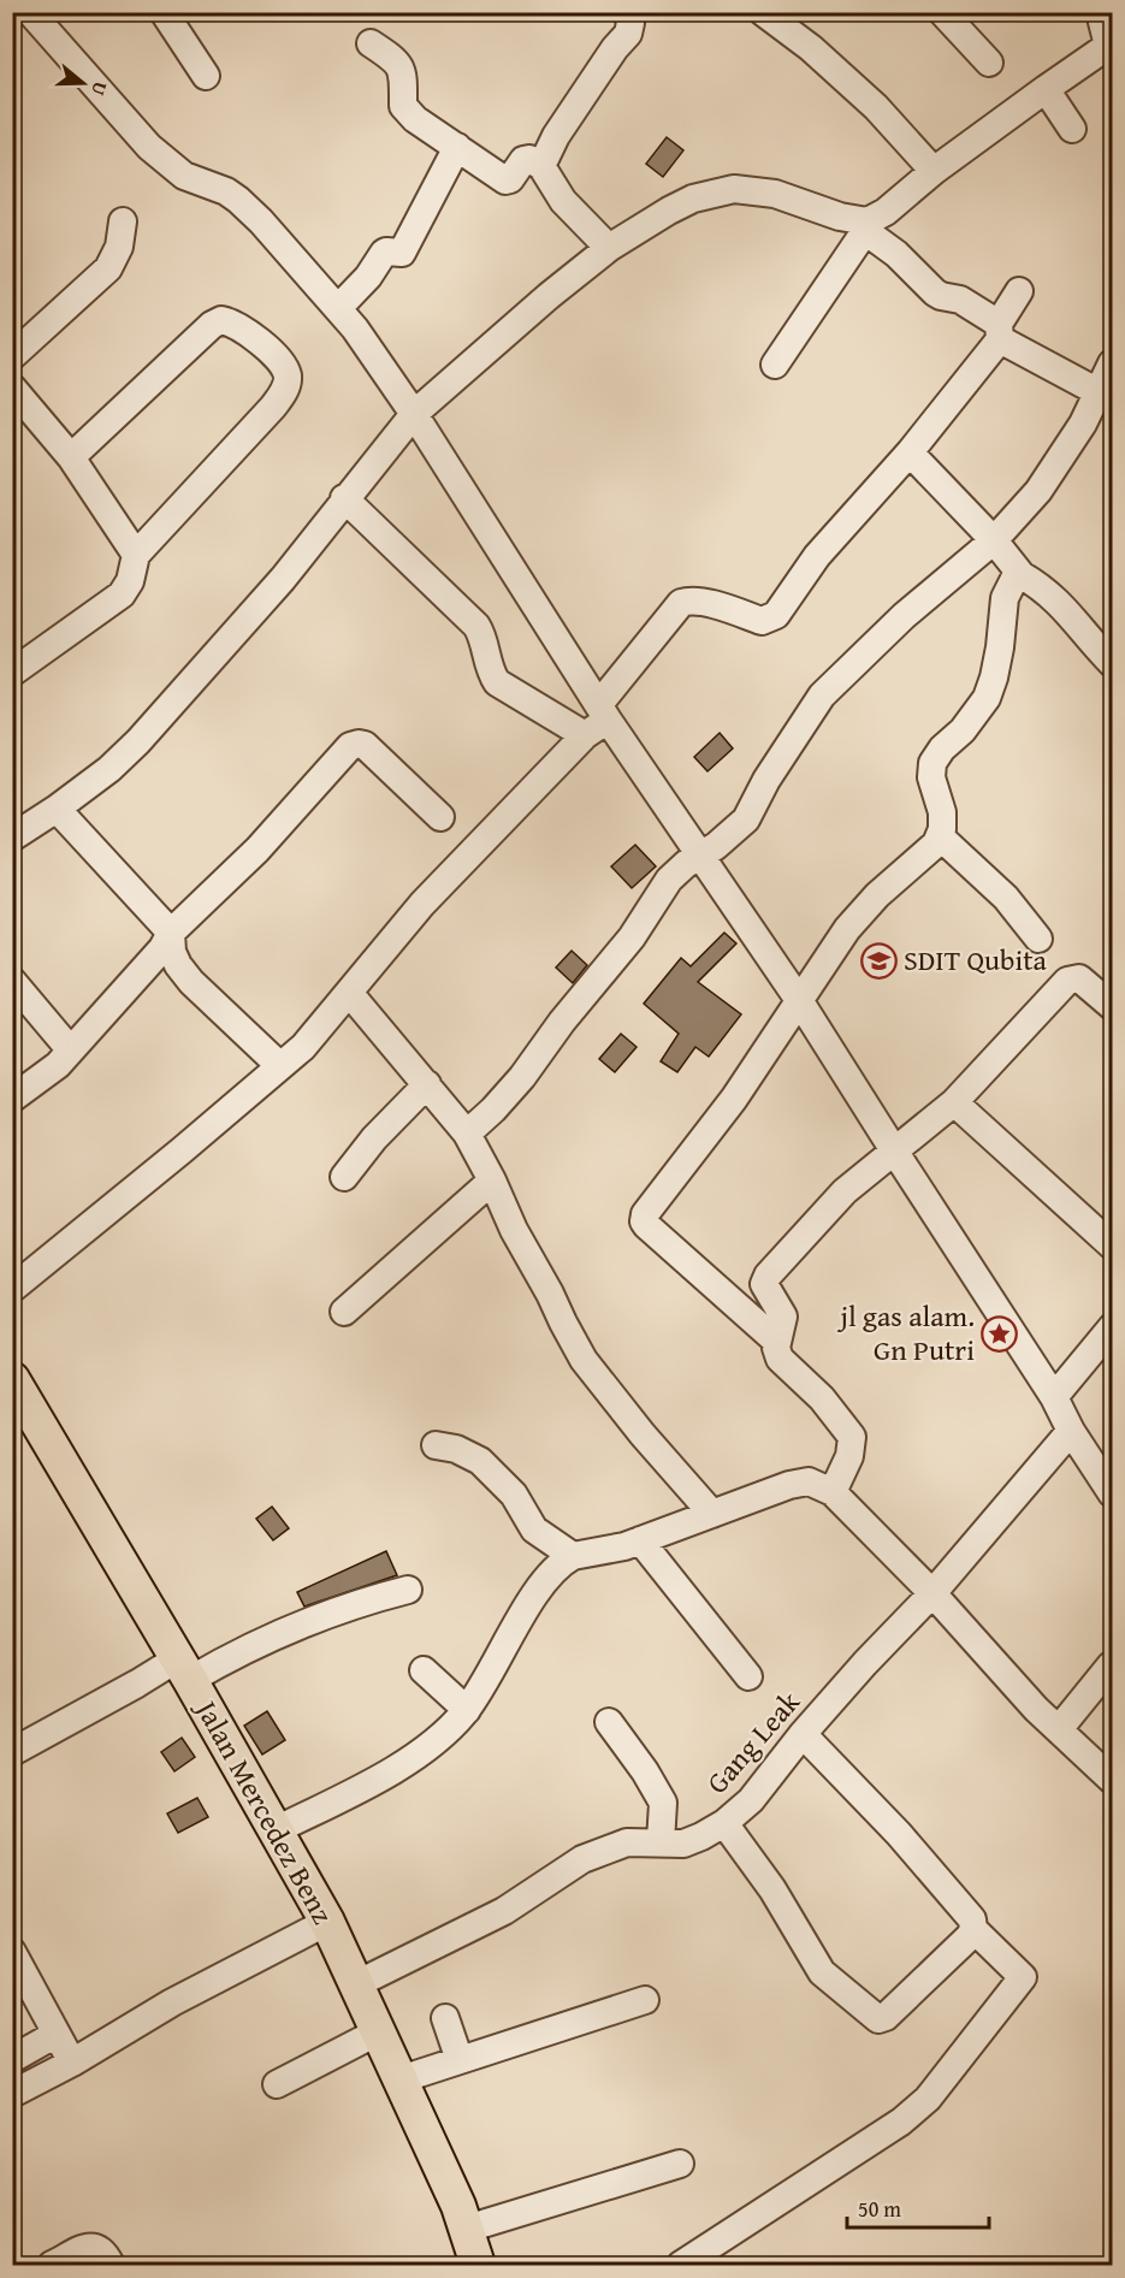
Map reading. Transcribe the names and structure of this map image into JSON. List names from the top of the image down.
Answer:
{
  "streets": {
    "main road": ["Jalan Mercedez Benz"],
    "street": ["Gang Leak"]
  },
  "crossings": [
    ["Gang Leak", "Jalan Mercedez Benz"]
  ],
  "places": {
    "school or university": ["SDIT Qubita"],
    "place": ["jl gas alam. Gn Putri"]
  },
  "scale_bar": "50 m",
  "north": "right"
}
